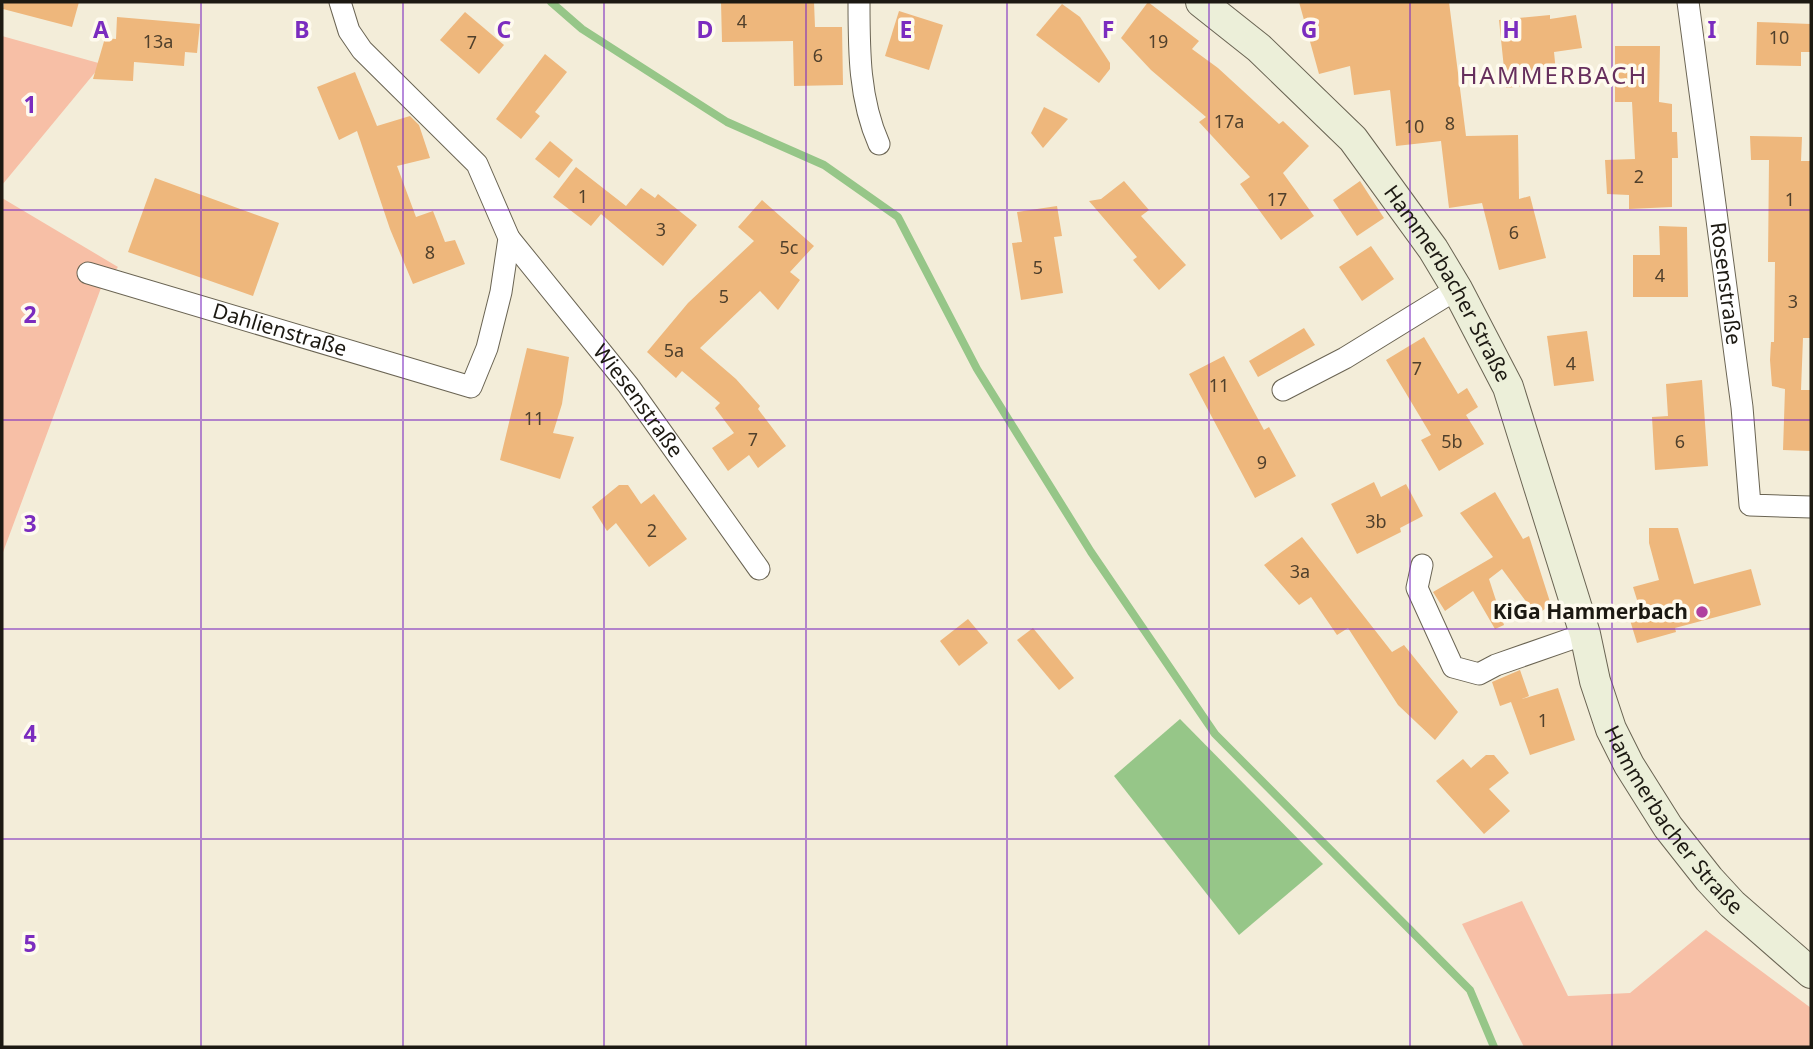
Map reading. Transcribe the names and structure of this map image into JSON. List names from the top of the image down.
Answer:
{
  "streets": {
    "main road": ["Hammerbacher Straße"],
    "street": ["Rosenstraße", "Dahlienstraße", "Wiesenstraße"]
  },
  "crossings": [
    ["Dahlienstraße", "Wiesenstraße"]
  ],
  "districts": ["HAMMERBACH"],
  "places": ["KiGa Hammerbach"],
  "house_numbers": [
    "4",
    "10",
    "13a",
    "19",
    "7",
    "6",
    "17a",
    "8",
    "10",
    "2",
    "1",
    "17",
    "1",
    "3",
    "6",
    "5c",
    "8",
    "5",
    "4",
    "5",
    "3",
    "5a",
    "4",
    "7",
    "11",
    "11",
    "7",
    "5b",
    "6",
    "9",
    "3b",
    "2",
    "3a",
    "1"
  ],
  "grid": {
    "columns": [
      "A",
      "B",
      "C",
      "D",
      "E",
      "F",
      "G",
      "H",
      "I"
    ],
    "rows": [
      "1",
      "2",
      "3",
      "4",
      "5"
    ]
  }
}
